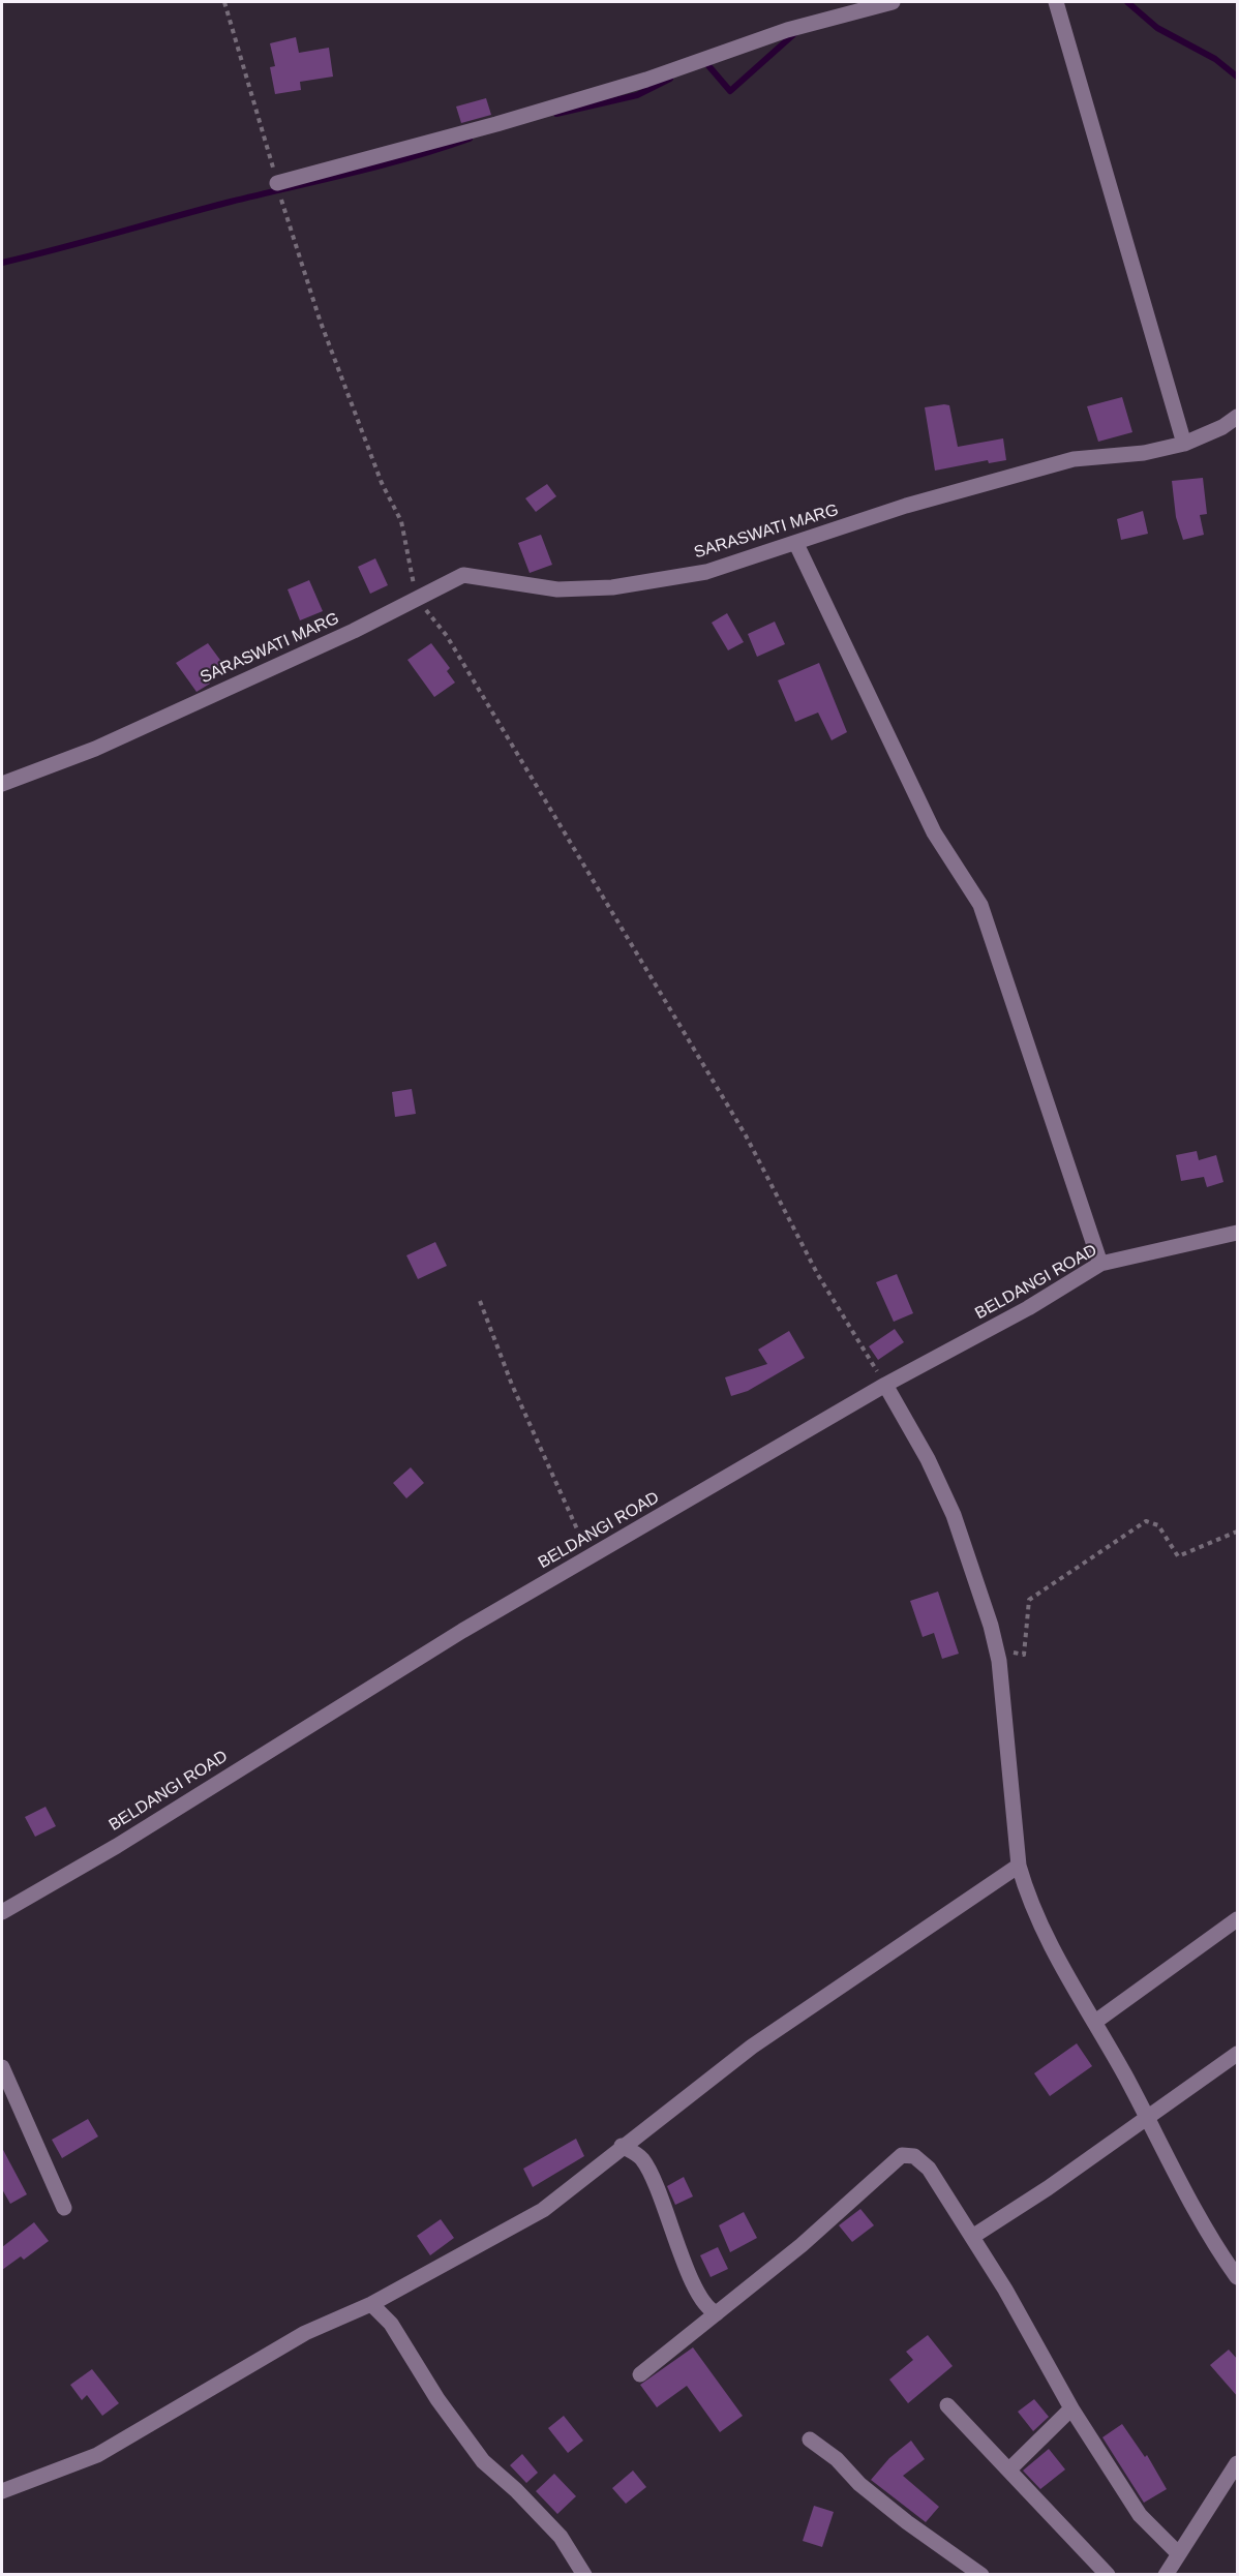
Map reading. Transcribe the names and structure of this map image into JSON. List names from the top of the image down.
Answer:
{
  "streets": {
    "street": ["SARASWATI MARG", "BELDANGI ROAD"]
  }
}
